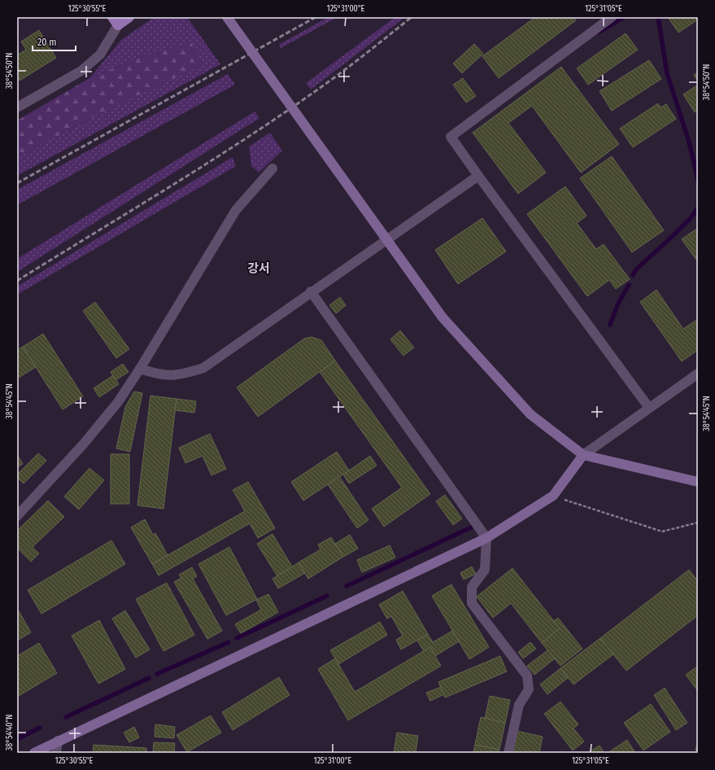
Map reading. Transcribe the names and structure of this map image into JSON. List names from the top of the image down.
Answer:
{
  "districts": ["강서"],
  "scale_bar": "20 m",
  "coordinates": [
    "125°30'55\"E",
    "125°31'00\"E",
    "125°31'05\"E",
    "38°54'50\"N",
    "38°54'45\"N",
    "38°54'40\"N"
  ]
}
